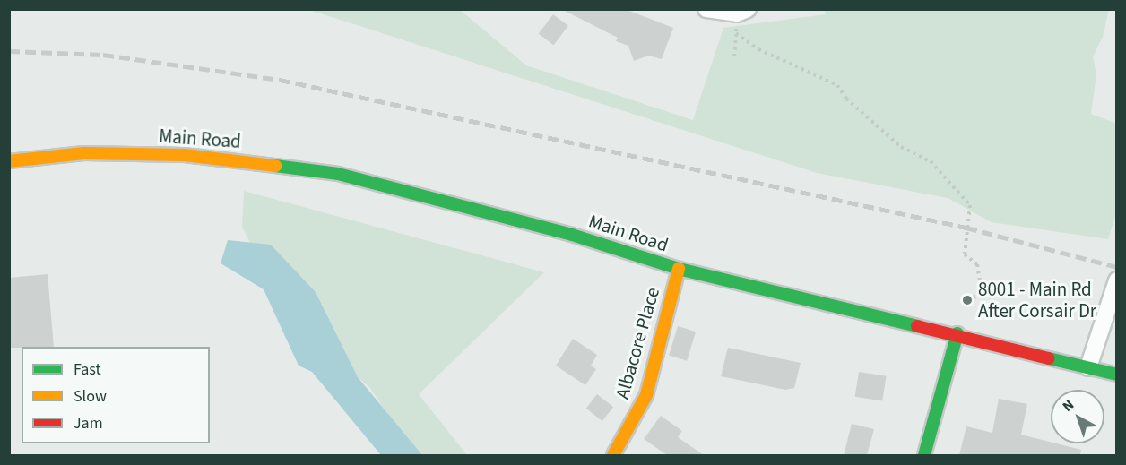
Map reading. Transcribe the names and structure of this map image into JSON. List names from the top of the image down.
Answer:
{
  "streets": {
    "main road": ["Main Road", "Albacore Place"]
  },
  "crossings": [
    ["Main Road", "Albacore Place"]
  ],
  "places": ["8001 - Main Rd After Corsair Dr"],
  "legend": ["Fast", "Slow", "Jam"],
  "north": "top left"
}
